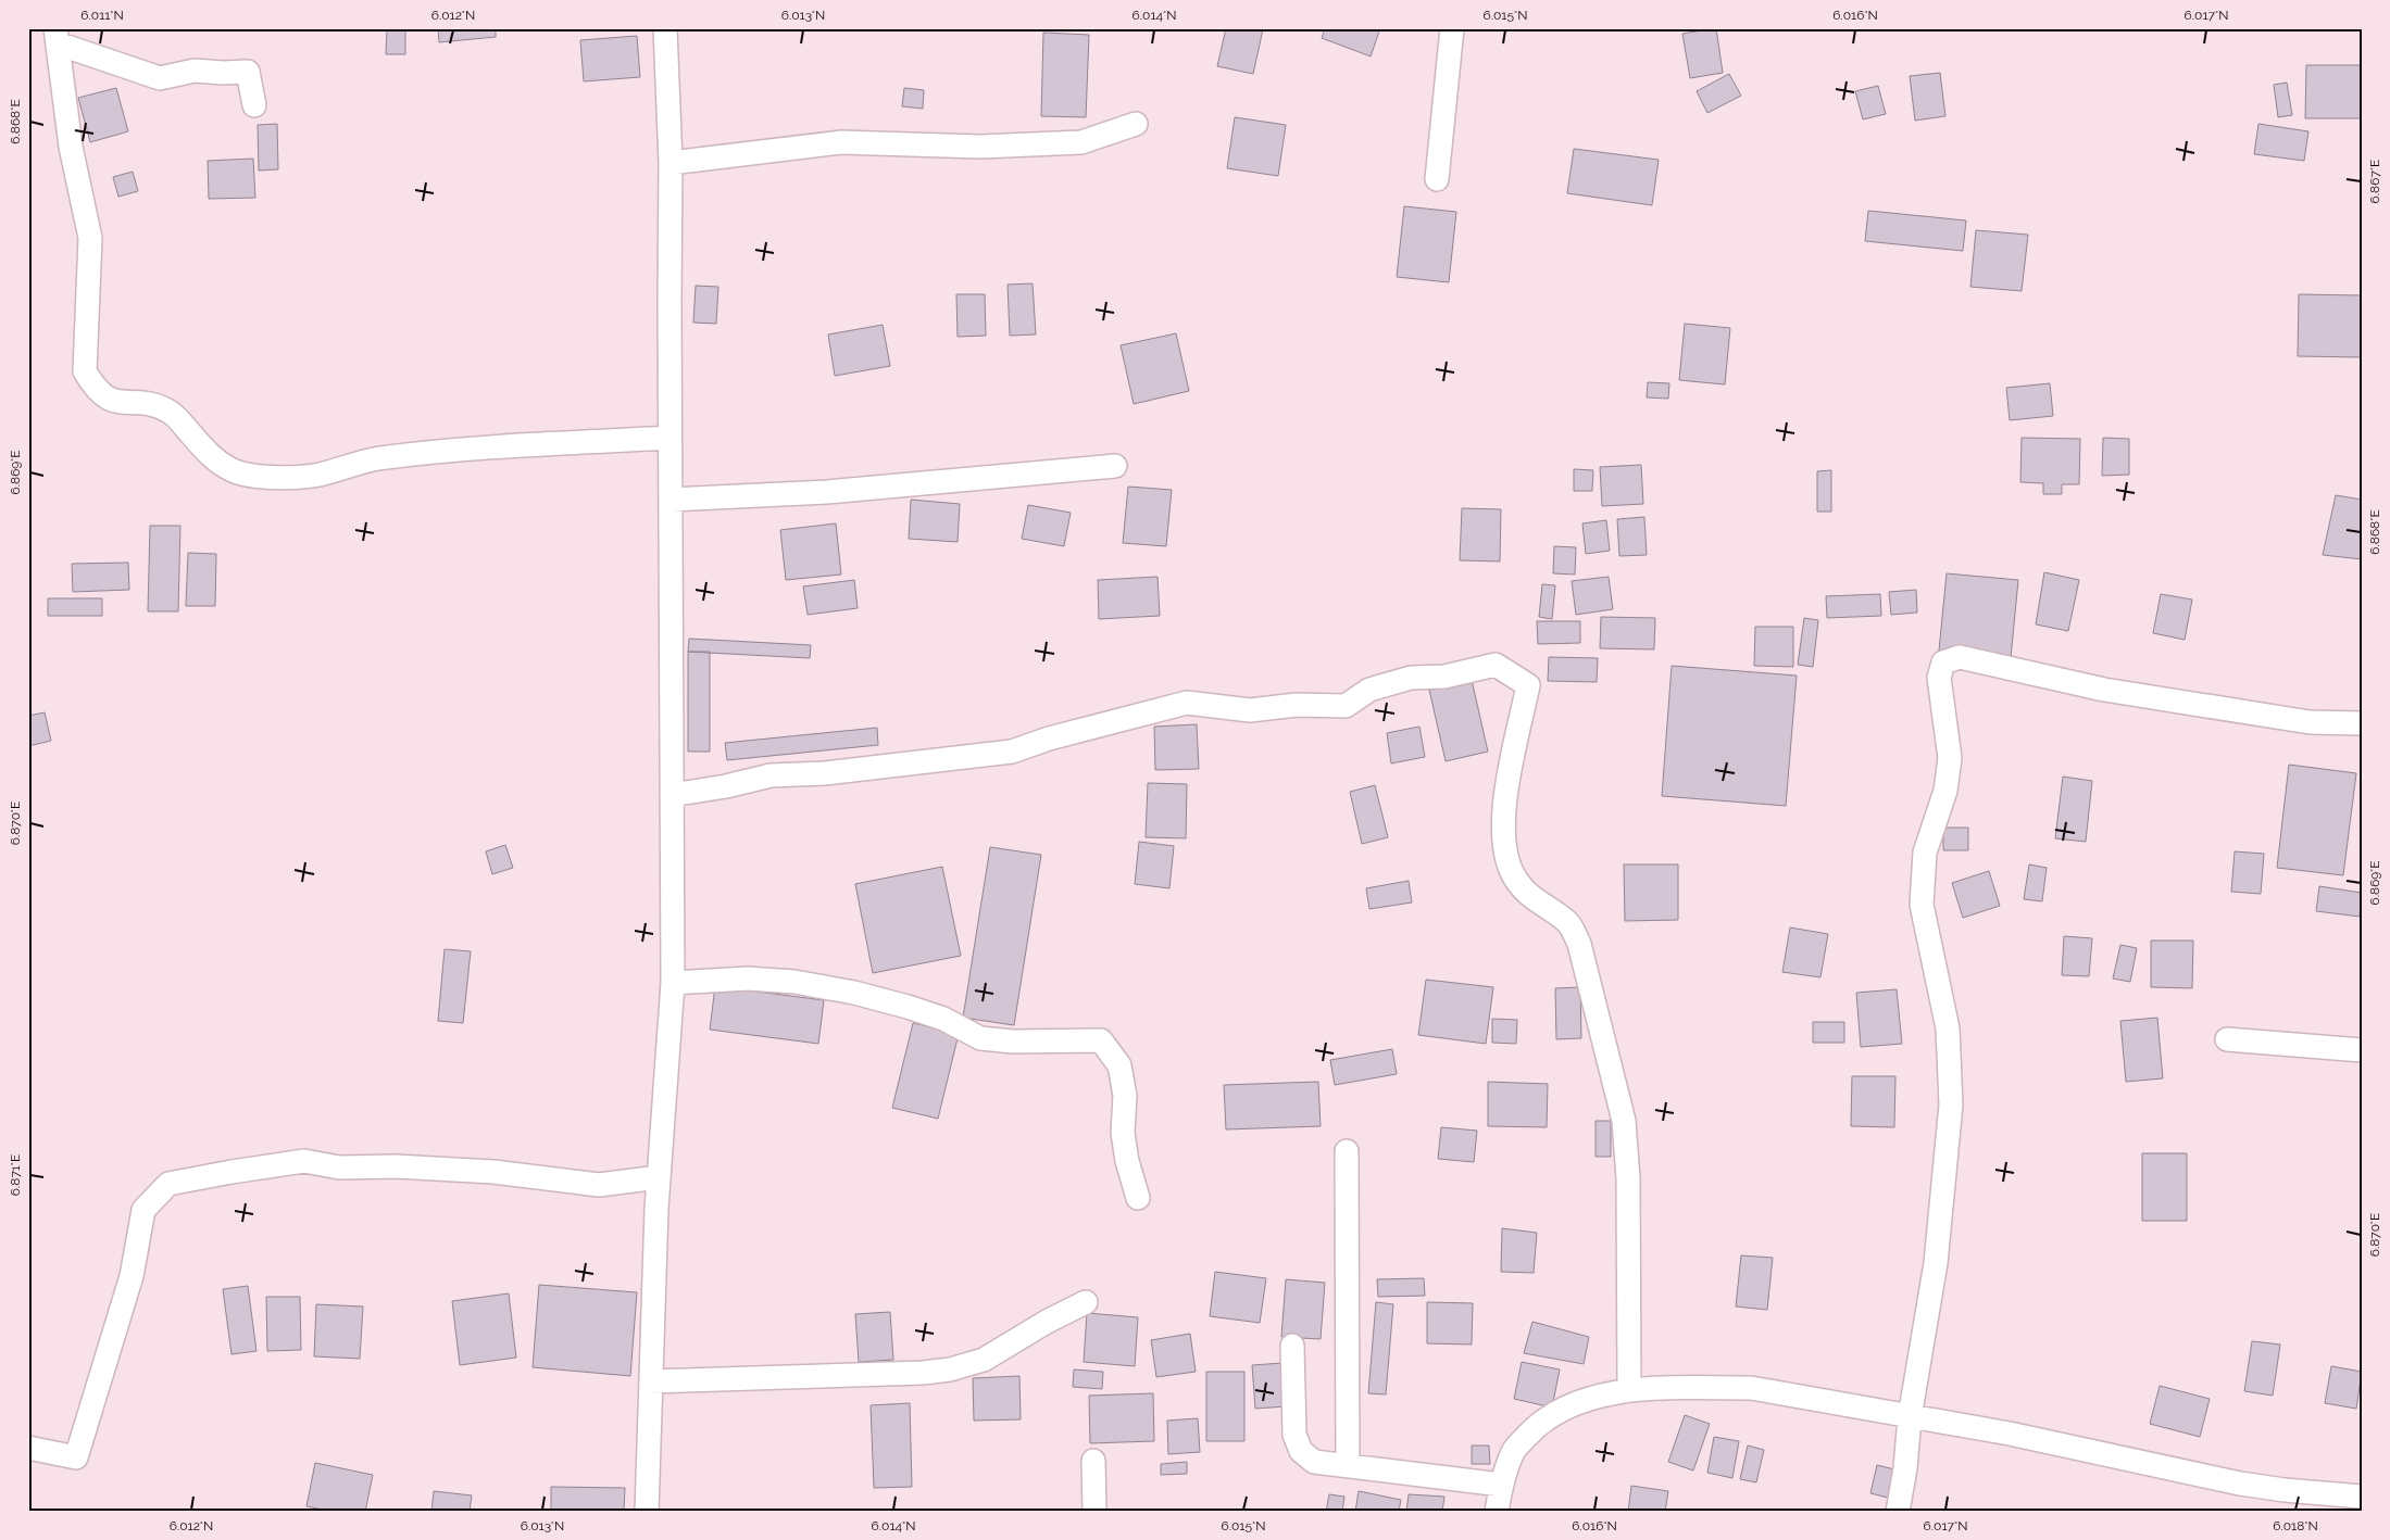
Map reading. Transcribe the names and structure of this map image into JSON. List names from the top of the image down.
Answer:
{
  "coordinates": [
    "6.011°N",
    "6.012°N",
    "6.013°N",
    "6.014°N",
    "6.015°N",
    "6.016°N",
    "6.017°N",
    "6.868°E",
    "6.867°E",
    "6.869°E",
    "6.870°E",
    "6.871°E",
    "6.018°N"
  ]
}
